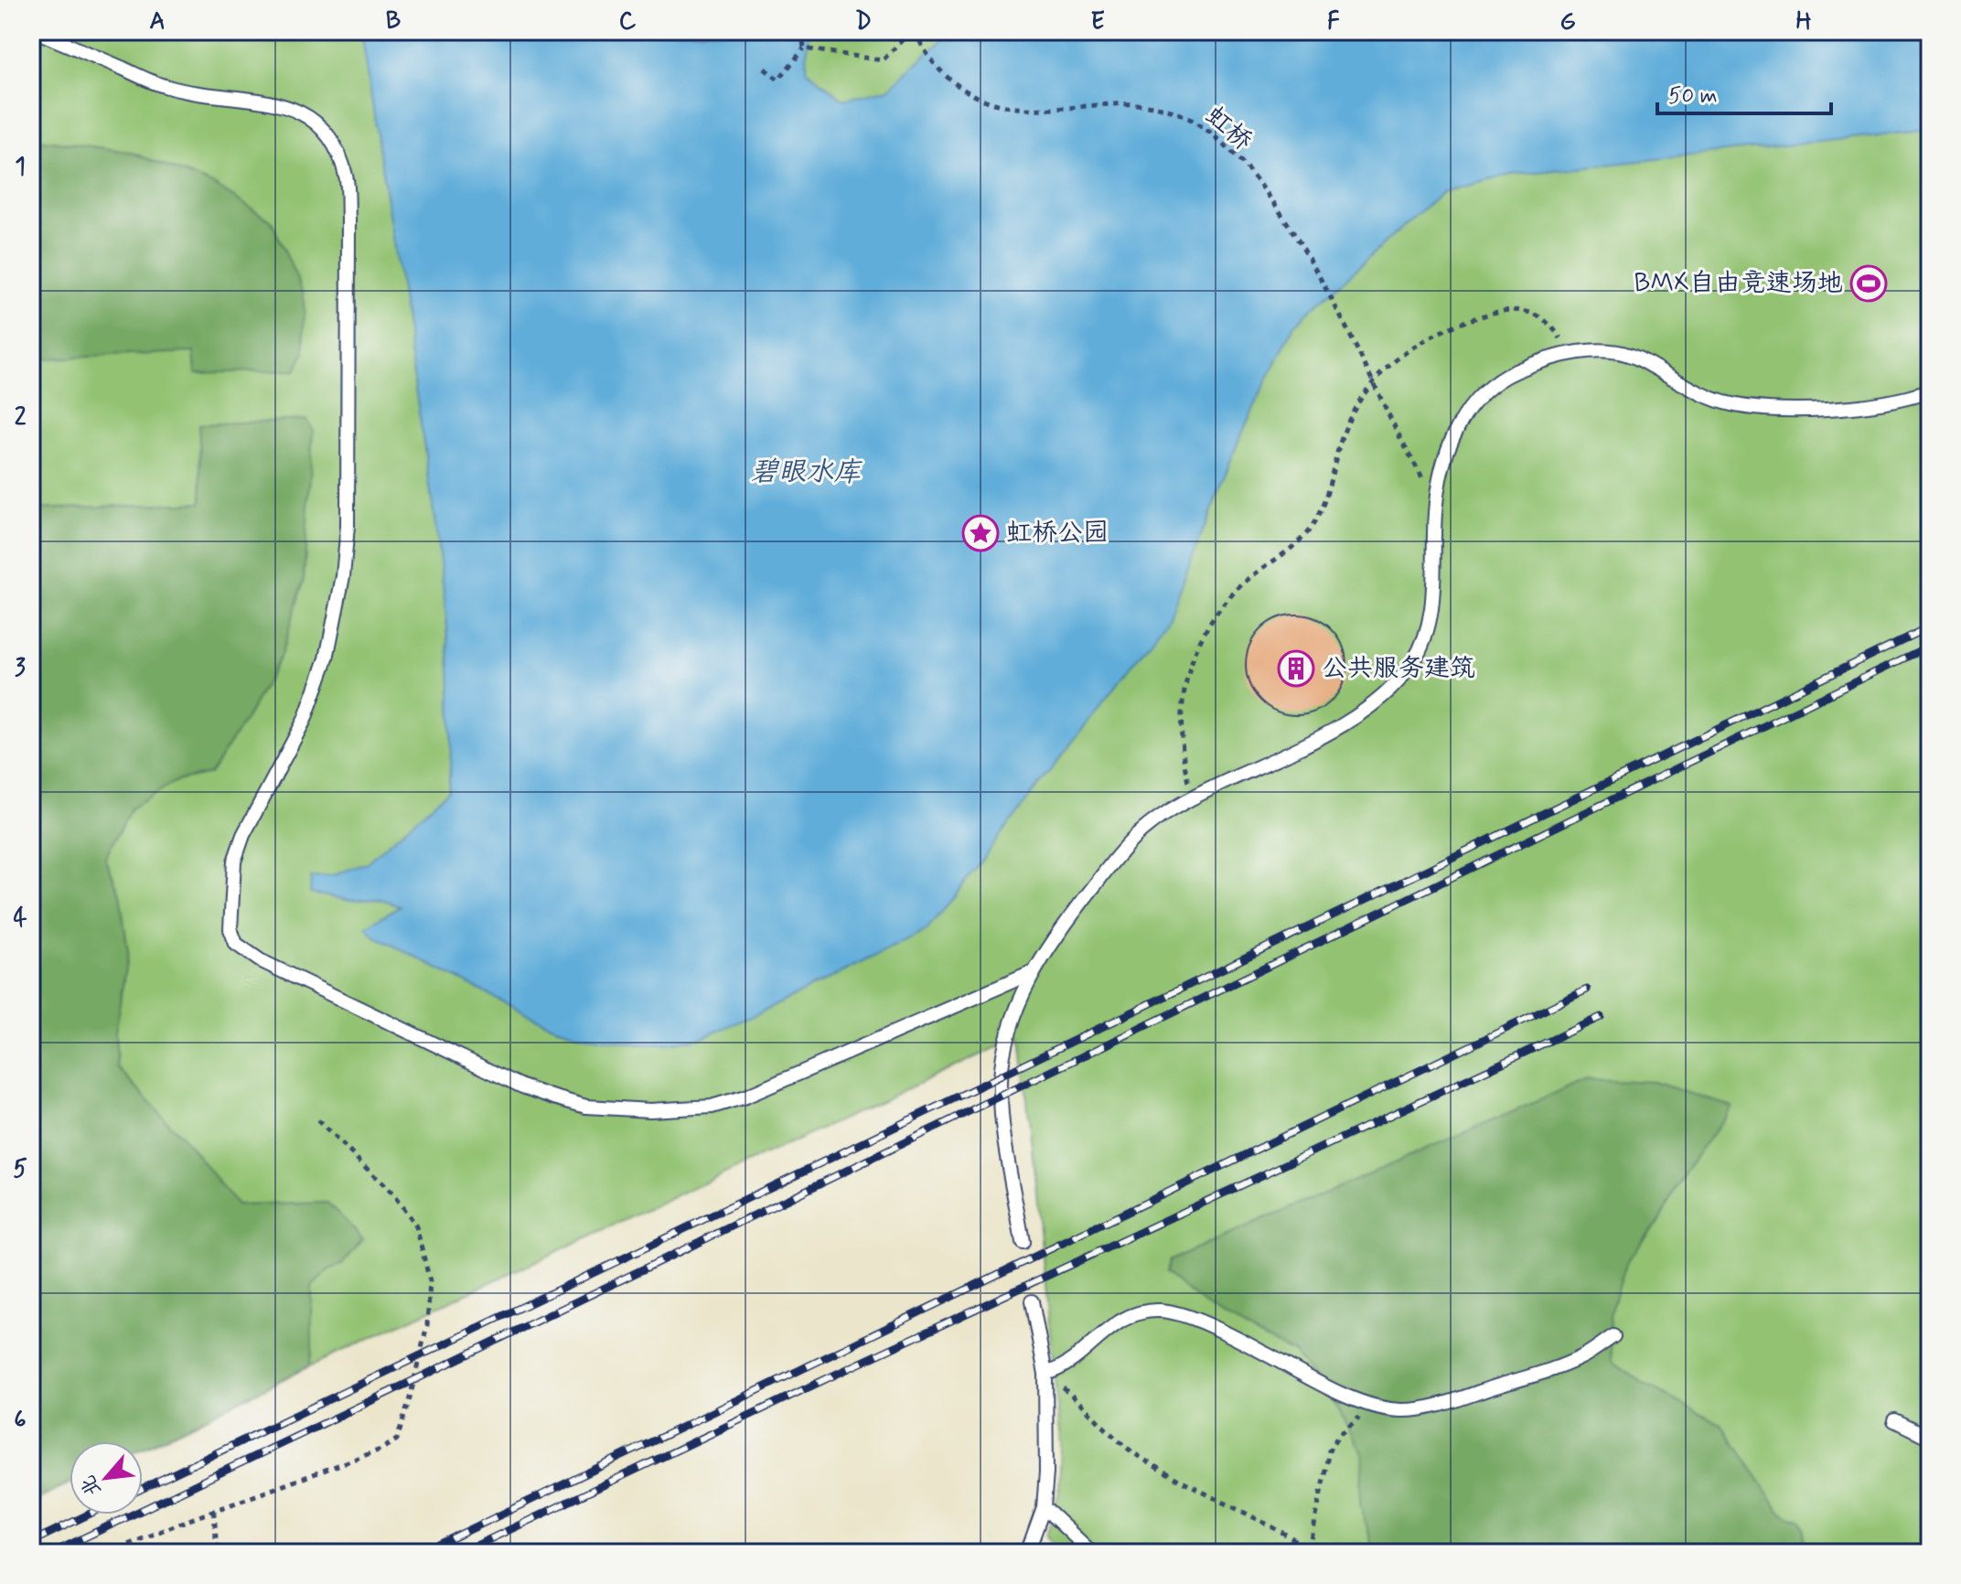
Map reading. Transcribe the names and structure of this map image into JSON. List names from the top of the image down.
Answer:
{
  "streets": {
    "path": ["虹桥"]
  },
  "water": ["碧眼水库"],
  "places": {
    "sports": ["BMX自由竞速场地"],
    "place": ["虹桥公园"],
    "building": ["公共服务建筑"]
  },
  "scale_bar": "50 m",
  "north": "bottom left",
  "grid": {
    "columns": [
      "A",
      "B",
      "C",
      "D",
      "E",
      "F",
      "G",
      "H"
    ],
    "rows": [
      "1",
      "2",
      "3",
      "4",
      "5",
      "6"
    ]
  }
}
